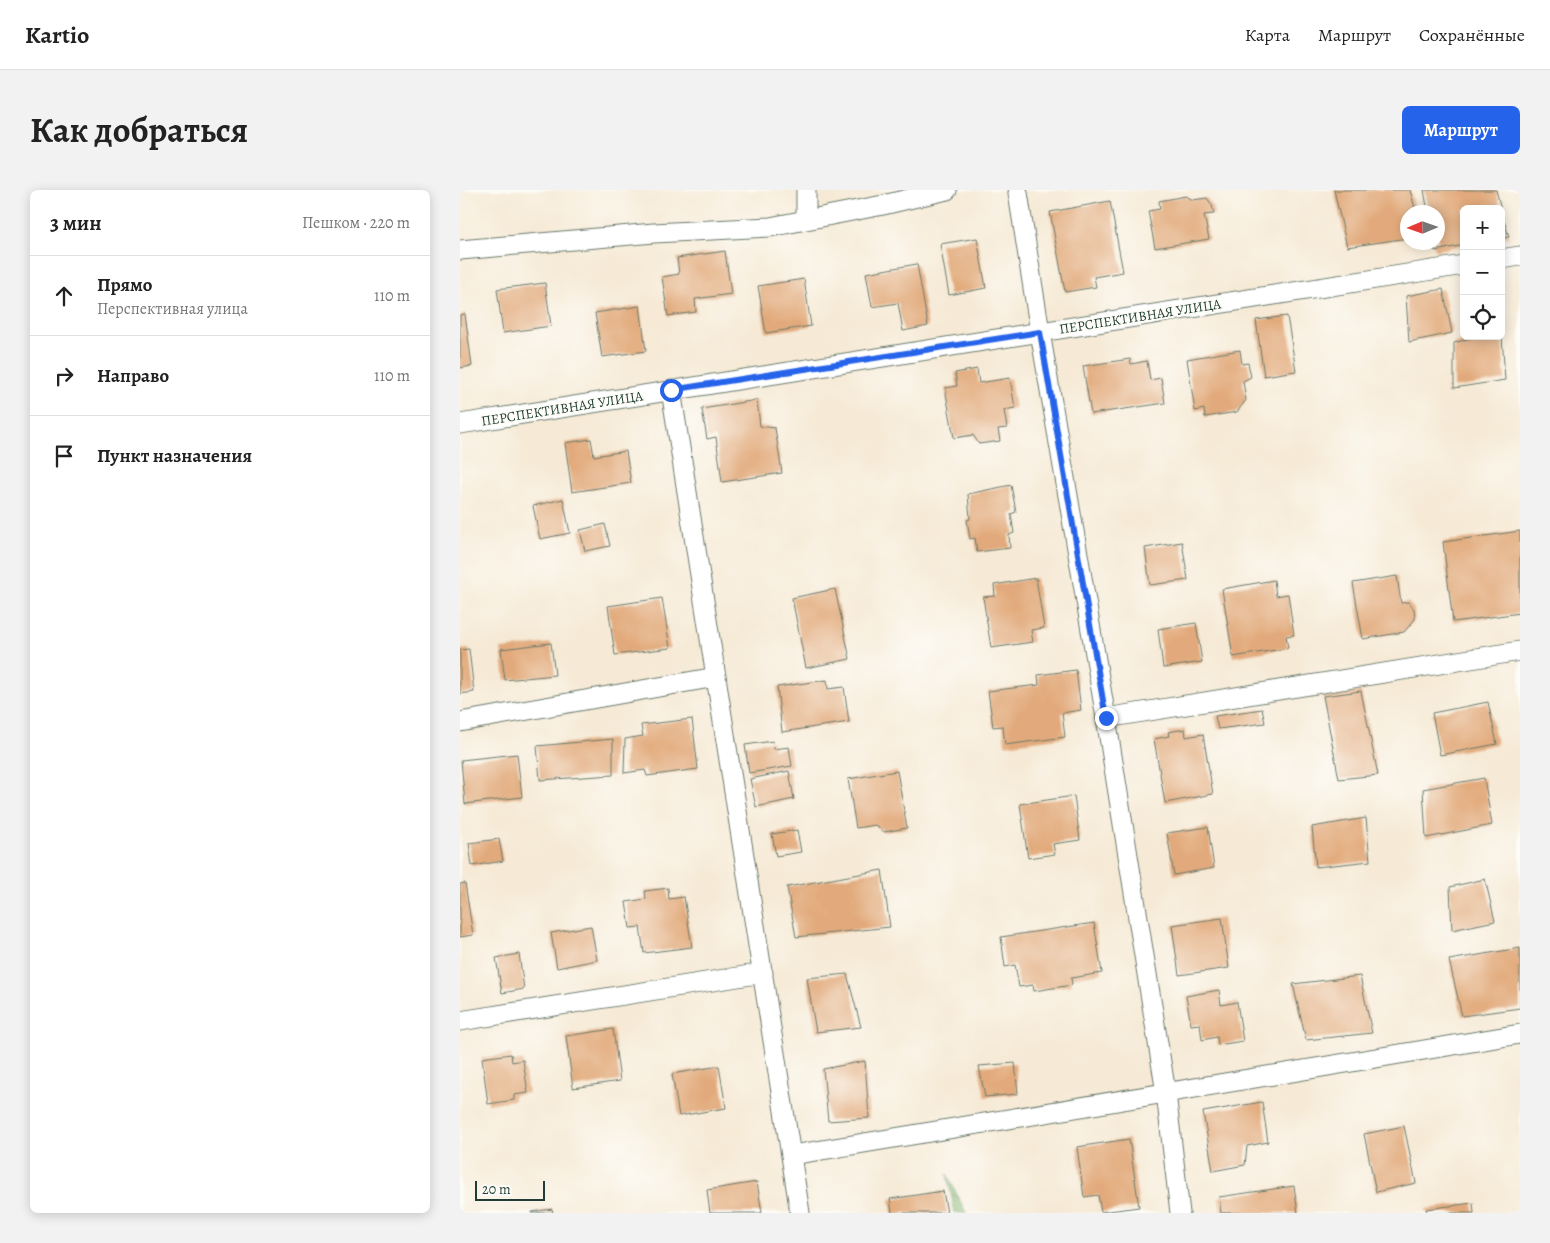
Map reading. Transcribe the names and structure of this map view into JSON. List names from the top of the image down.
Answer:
{
  "streets": {
    "street": ["ПЕРСПЕКТИВНАЯ УЛИЦА"]
  },
  "scale_bar": "20 m",
  "north": "left",
  "page": {
    "header": "Kartio",
    "nav": ["Карта", "Маршрут", "Сохранённые"],
    "title": "Как добраться",
    "buttons": "Маршрут",
    "heading": ["3 мин", "Пешком · 220 m"],
    "map_buttons": ["+", "−"],
    "list": [
      ["Прямо", "Перспективная улица", "110 m"],
      ["Направо", "110 m"],
      "Пункт назначения"
    ],
    "scale": "20 m"
  }
}
